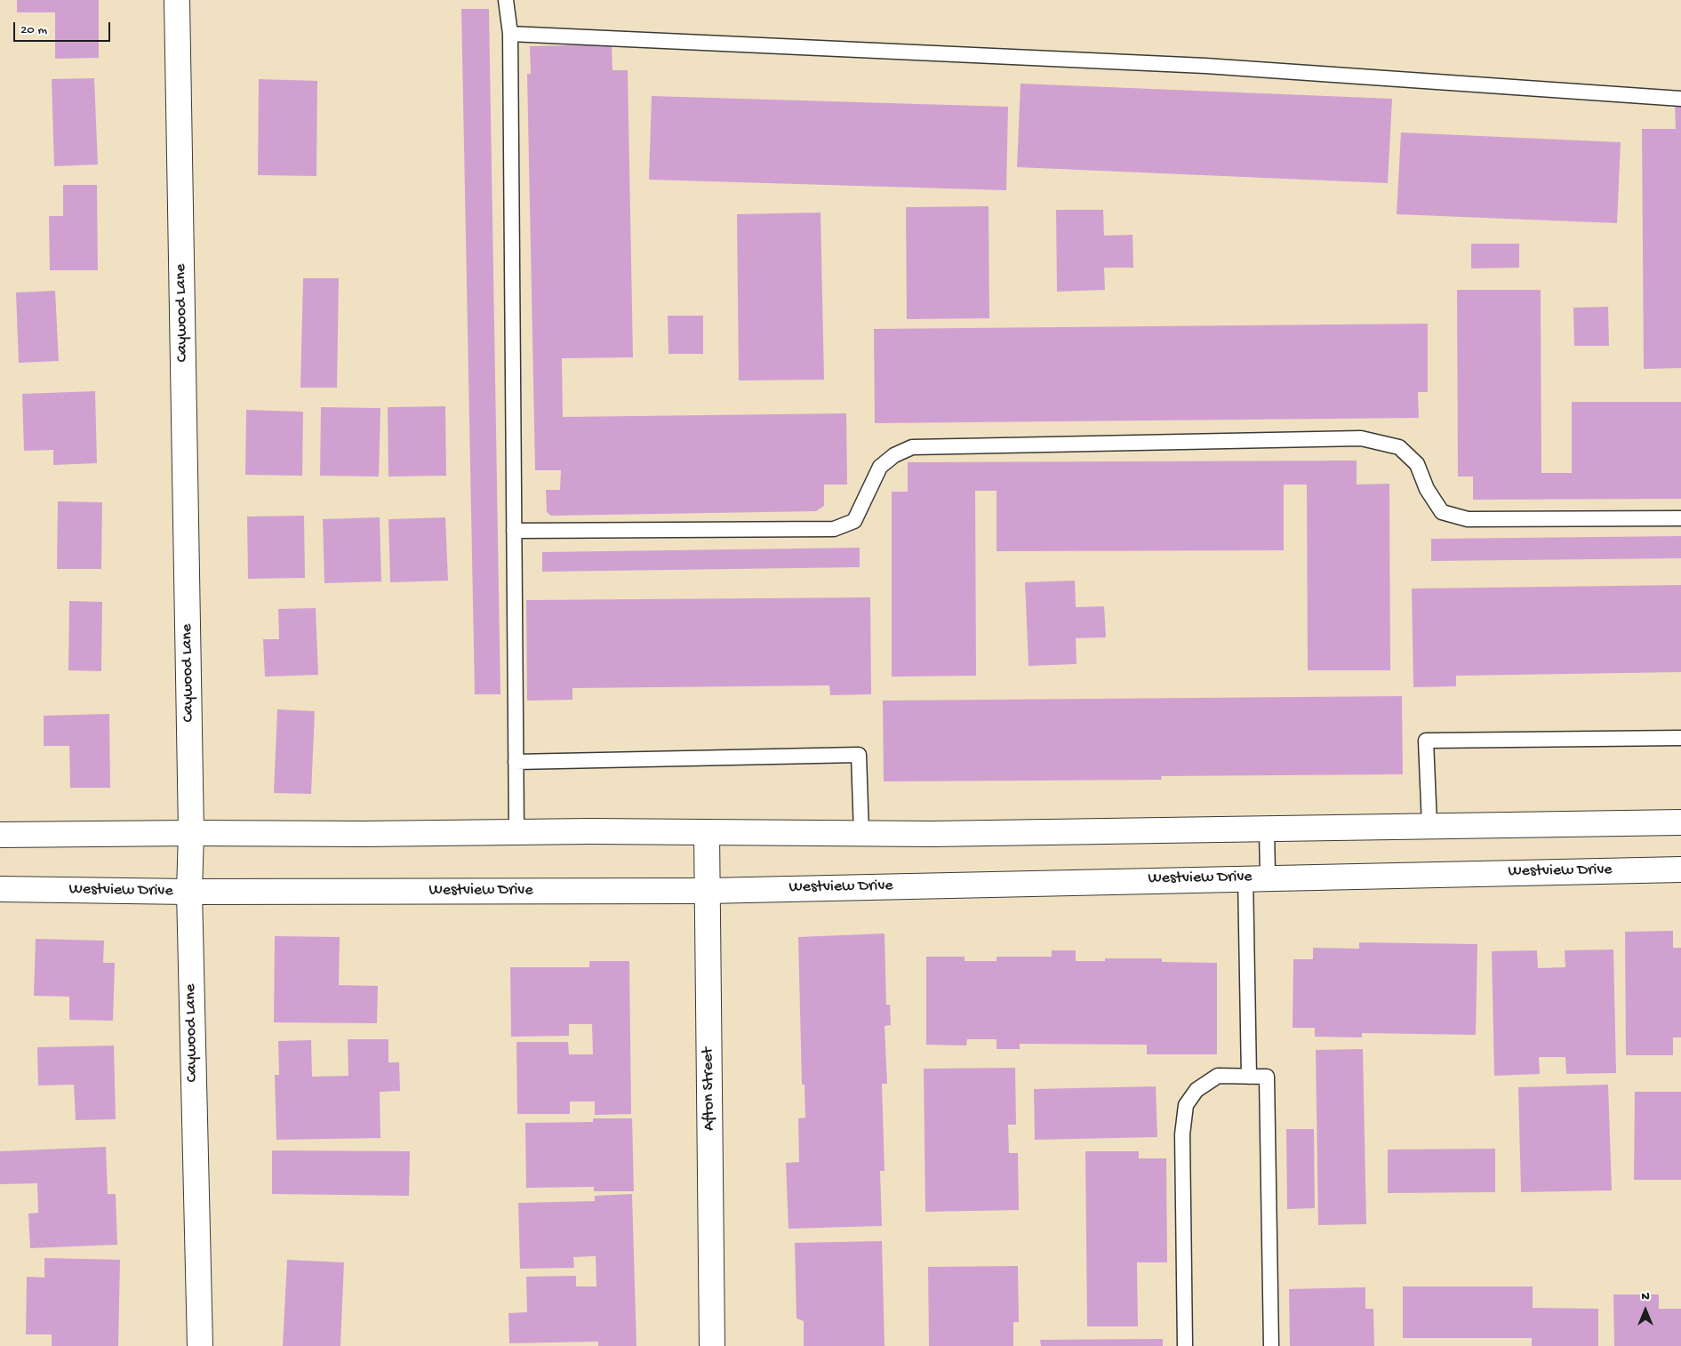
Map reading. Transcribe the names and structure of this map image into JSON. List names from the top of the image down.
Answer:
{
  "streets": {
    "main road": ["Caywood Lane", "Westview Drive", "Afton Street"]
  },
  "crossings": [
    ["Caywood Lane", "Westview Drive"],
    ["Westview Drive", "Afton Street"]
  ],
  "scale_bar": "20 m",
  "north": "top"
}
